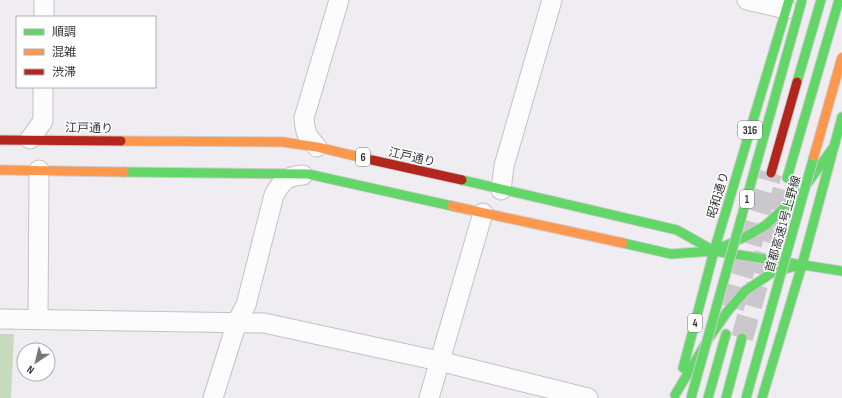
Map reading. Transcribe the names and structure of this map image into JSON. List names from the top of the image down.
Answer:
{
  "streets": {
    "main road": [
      "江戸通り",
      "316",
      "6",
      "昭和通り",
      "1",
      "首都高速1号上野線",
      "4"
    ]
  },
  "crossings": [
    ["江戸通り", "昭和通り"],
    ["昭和通り", "1"]
  ],
  "legend": ["順調", "混雑", "渋滞"],
  "north": "bottom left"
}
